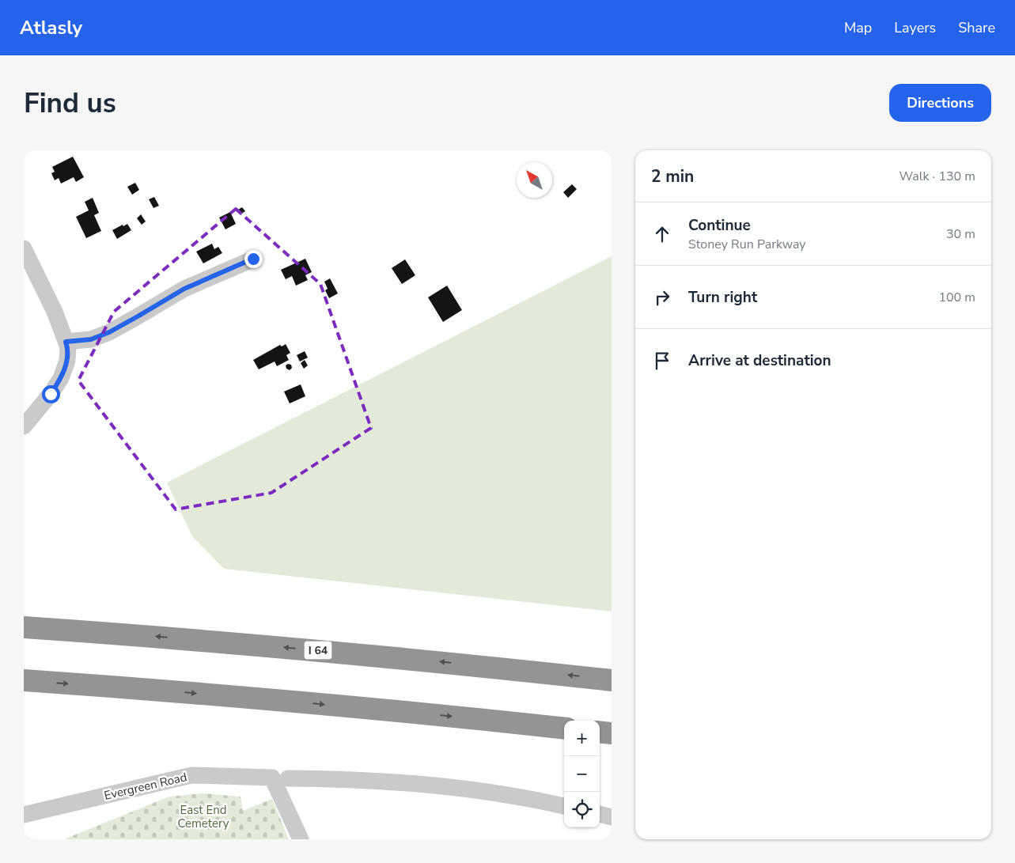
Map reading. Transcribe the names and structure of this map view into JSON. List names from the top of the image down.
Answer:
{
  "streets": {
    "highway": ["I 64"],
    "street": ["Evergreen Road"]
  },
  "parks": ["East End Cemetery"],
  "north": "top left",
  "page": {
    "header": "Atlasly",
    "nav": ["Map", "Layers", "Share"],
    "buttons": "Directions",
    "title": "Find us",
    "heading": ["2 min", "Walk · 130 m"],
    "list": [
      ["Continue", "Stoney Run Parkway", "30 m"],
      ["Turn right", "100 m"],
      "Arrive at destination"
    ],
    "map_buttons": ["+", "−"]
  }
}
